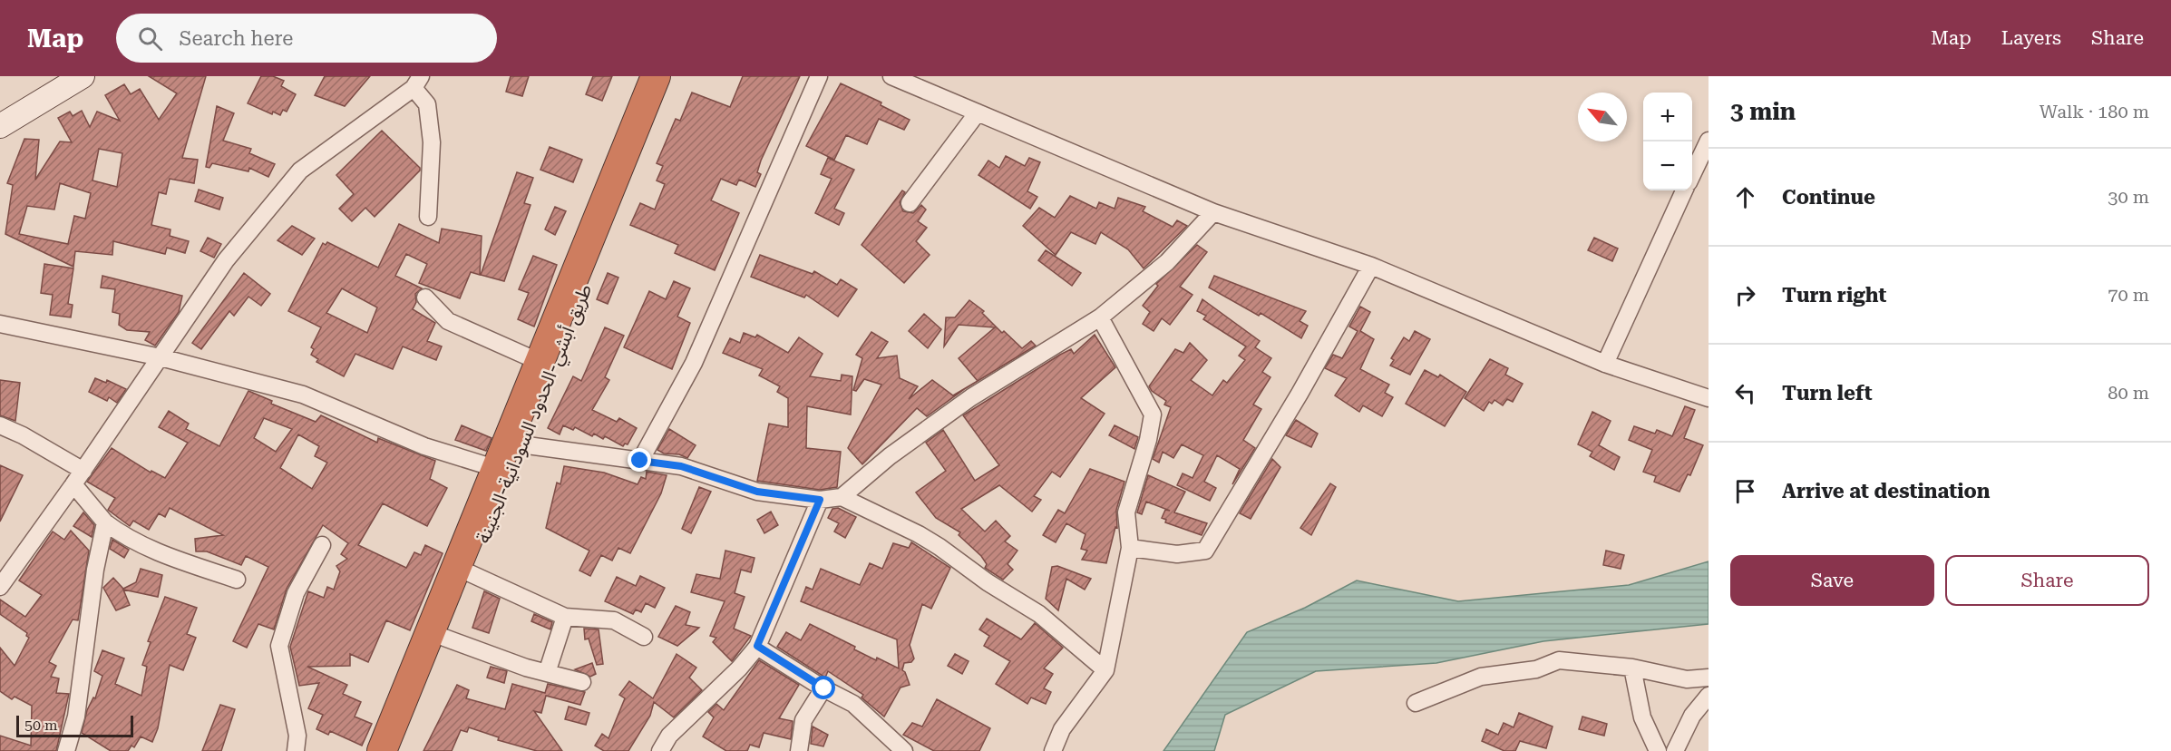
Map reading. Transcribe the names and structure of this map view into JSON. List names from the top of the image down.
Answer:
{
  "streets": {
    "highway": ["طريق أبشي-الحدود السودانية-الجنينة"]
  },
  "scale_bar": "50 m",
  "north": "top left",
  "page": {
    "header": "Map",
    "search": "Search here",
    "nav": ["Map", "Layers", "Share"],
    "heading": ["3 min", "Walk · 180 m"],
    "map_buttons": ["+", "−"],
    "list": [
      ["Continue", "30 m"],
      ["Turn right", "70 m"],
      ["Turn left", "80 m"],
      "Arrive at destination"
    ],
    "buttons": ["Save", "Share"],
    "scale": "50 m"
  }
}
